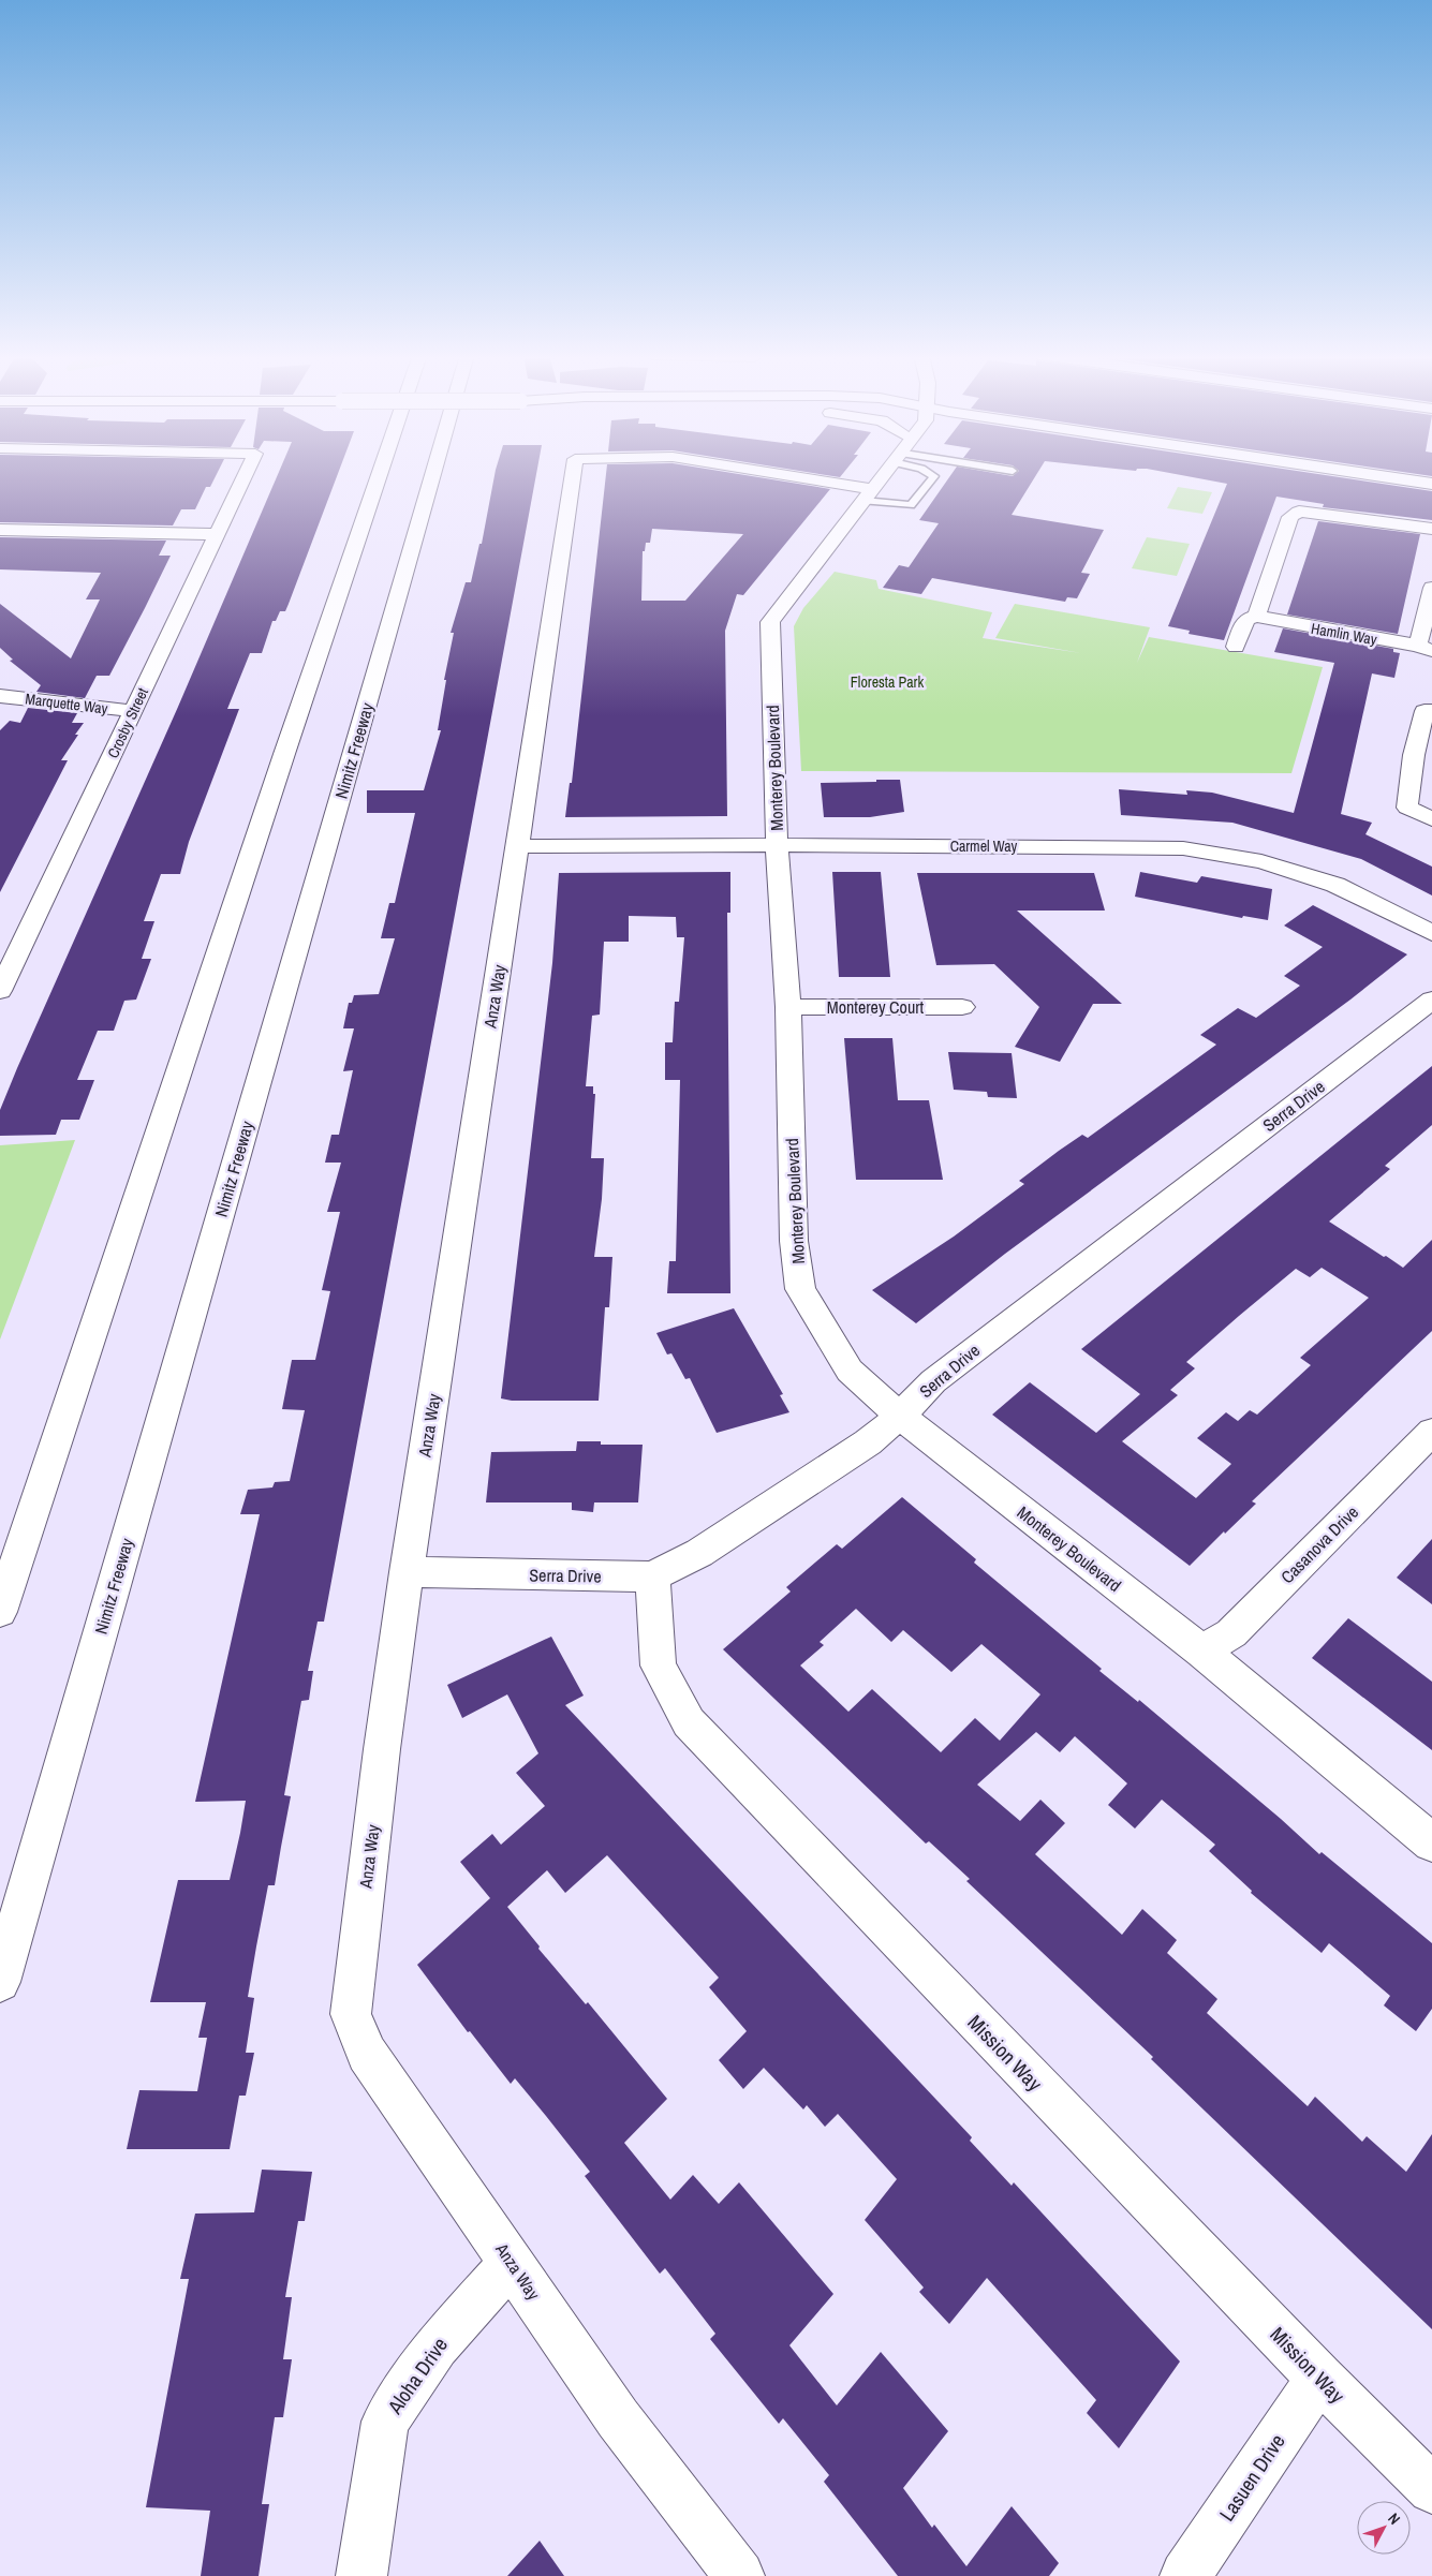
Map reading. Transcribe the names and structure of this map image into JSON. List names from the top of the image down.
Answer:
{
  "streets": {
    "main road": [
      "Hamlin Way",
      "Marquette Way",
      "Crosby Street",
      "Nimitz Freeway",
      "Monterey Boulevard",
      "Carmel Way",
      "Anza Way",
      "Monterey Court",
      "Serra Drive",
      "Casanova Drive",
      "Mission Way",
      "Aloha Drive",
      "Lasuen Drive"
    ]
  },
  "crossings": [
    ["Marquette Way", "Crosby Street"],
    ["Monterey Boulevard", "Carmel Way"],
    ["Monterey Boulevard", "Anza Way"],
    ["Monterey Boulevard", "Monterey Court"],
    ["Monterey Boulevard", "Serra Drive"],
    ["Monterey Boulevard", "Casanova Drive"],
    ["Carmel Way", "Anza Way"],
    ["Anza Way", "Serra Drive"],
    ["Anza Way", "Aloha Drive"],
    ["Serra Drive", "Mission Way"],
    ["Mission Way", "Lasuen Drive"]
  ],
  "parks": ["Floresta Park"],
  "north": "top right"
}
